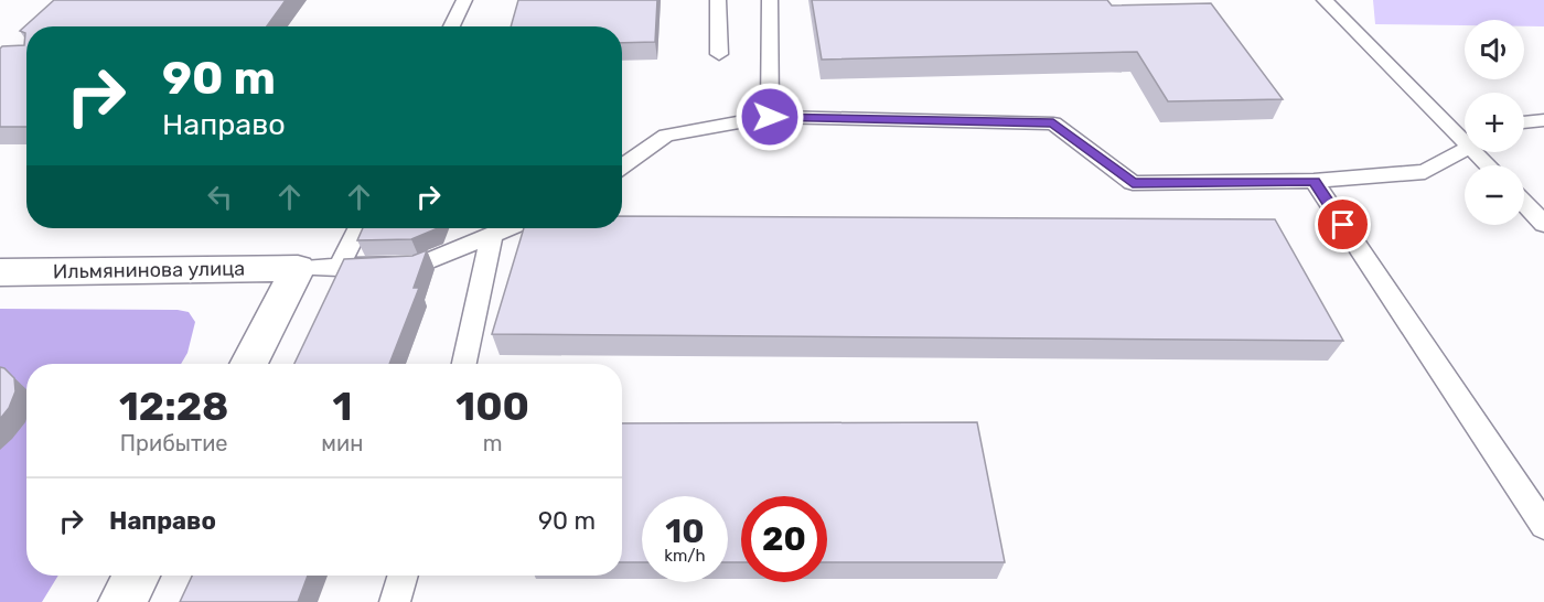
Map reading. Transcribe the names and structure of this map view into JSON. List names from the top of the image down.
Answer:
{
  "streets": {
    "street": ["Ильмянинова улица"]
  },
  "page": {
    "map_buttons": ["+", "−"],
    "turn": ["90 m", "Направо"],
    "eta": [
      "12:28",
      "Прибытие",
      "1",
      "мин",
      "100",
      "m"
    ],
    "list": [
      {
        "name": "Направо",
        "value": "90 m"
      }
    ],
    "speed": "10 km/h",
    "limit": "20"
  }
}
